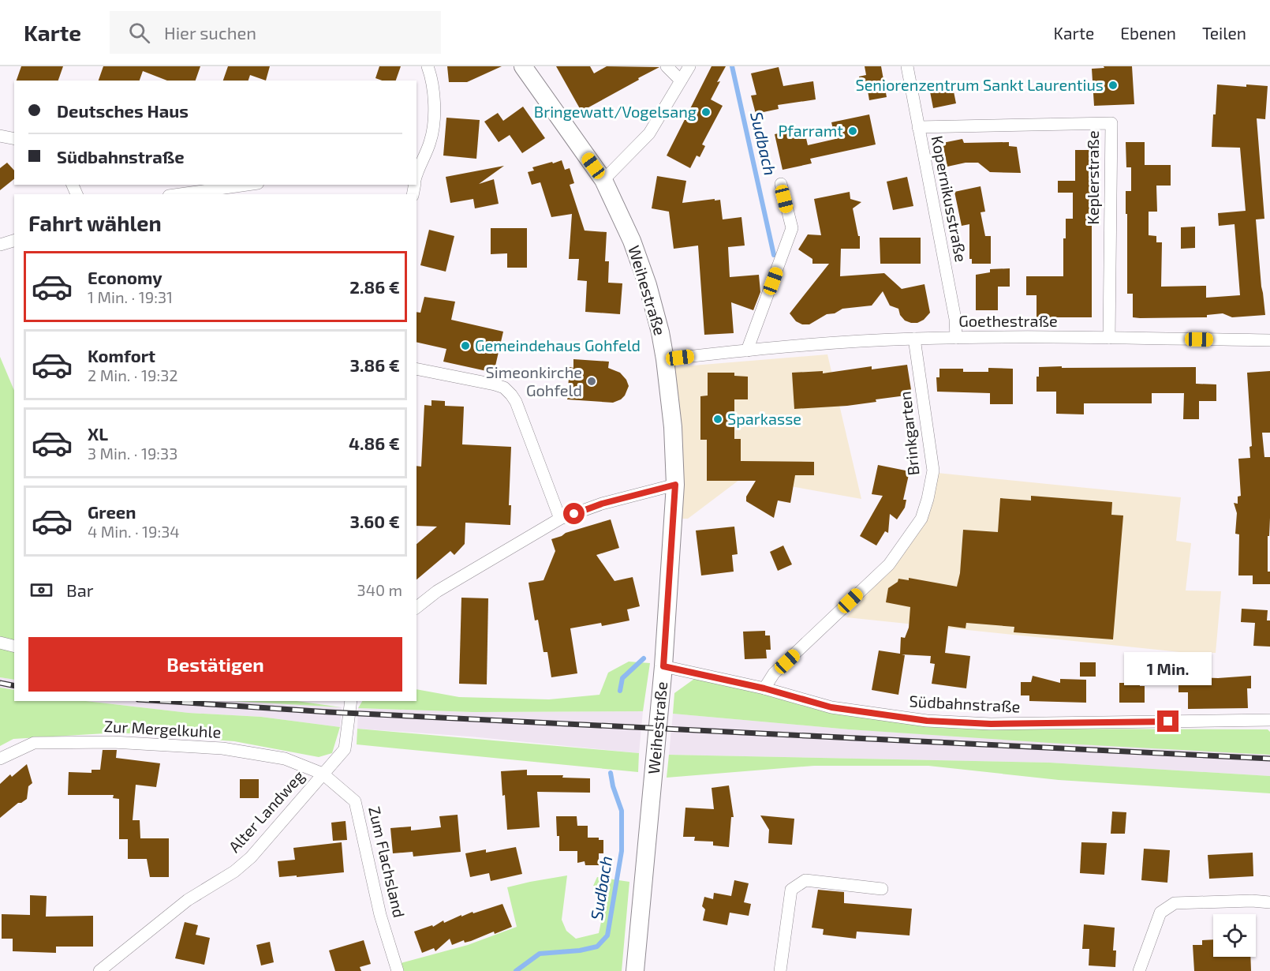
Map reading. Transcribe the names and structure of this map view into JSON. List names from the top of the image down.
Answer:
{
  "streets": {
    "main road": ["Weihestraße"],
    "street": [
      "Keplerstraße",
      "Kopernikusstraße",
      "Goethestraße",
      "Brinkgarten",
      "Südbahnstraße",
      "Zur Mergelkuhle",
      "Alter Landweg",
      "Zum Flachsland"
    ]
  },
  "crossings": [
    ["Keplerstraße", "Kopernikusstraße"],
    ["Keplerstraße", "Goethestraße"],
    ["Kopernikusstraße", "Goethestraße"],
    ["Weihestraße", "Goethestraße"],
    ["Weihestraße", "Südbahnstraße"],
    ["Goethestraße", "Brinkgarten"],
    ["Brinkgarten", "Südbahnstraße"],
    ["Zur Mergelkuhle", "Alter Landweg"],
    ["Zur Mergelkuhle", "Zum Flachsland"],
    ["Alter Landweg", "Zum Flachsland"]
  ],
  "water": ["Sudbach"],
  "places": [
    "Seniorenzentrum Sankt Laurentius",
    "Bringewatt/Vogelsang",
    "Pfarramt",
    "Gemeindehaus Gohfeld",
    "Simeonkirche Gohfeld",
    "Sparkasse"
  ],
  "page": {
    "header": "Karte",
    "search": "Hier suchen",
    "nav": ["Karte", "Ebenen", "Teilen"],
    "banner": ["Deutsches Haus", "Südbahnstraße"],
    "heading": "Fahrt wählen",
    "list": [
      {
        "name": "Economy",
        "note": "1 Min. · 19:31",
        "value": "2.86 €"
      },
      {
        "name": "Komfort",
        "note": "2 Min. · 19:32",
        "value": "3.86 €"
      },
      {
        "name": "XL",
        "note": "3 Min. · 19:33",
        "value": "4.86 €"
      },
      {
        "name": "Green",
        "note": "4 Min. · 19:34",
        "value": "3.60 €"
      }
    ],
    "pay": ["Bar", "340 m"],
    "buttons": "Bestätigen",
    "bubble": "1 Min."
  }
}
